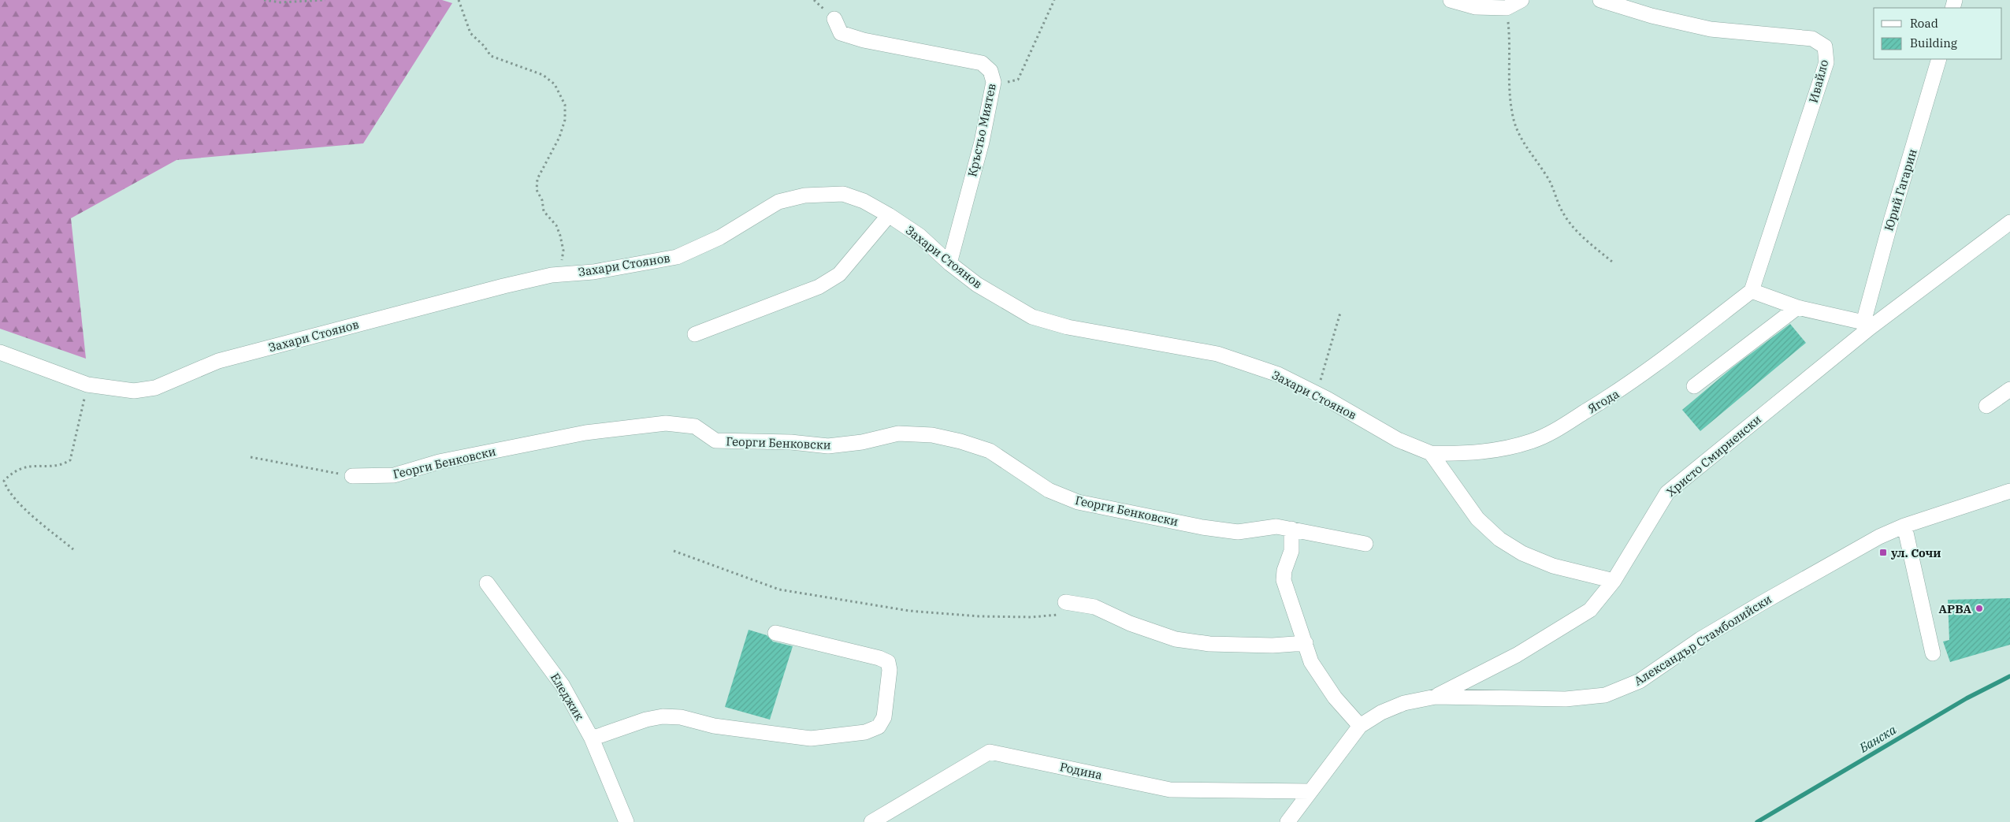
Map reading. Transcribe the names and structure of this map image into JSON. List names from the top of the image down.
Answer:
{
  "streets": {
    "street": [
      "Ивайло",
      "Кръстьо Миятев",
      "Юрий Гагарин",
      "Захари Стоянов",
      "Ягода",
      "Георги Бенковски",
      "Христо Смирненски",
      "Александър Стамболийски",
      "Еледжик",
      "Родина"
    ]
  },
  "crossings": [
    ["Ивайло", "Ягода"],
    ["Кръстьо Миятев", "Захари Стоянов"],
    ["Юрий Гагарин", "Христо Смирненски"],
    ["Захари Стоянов", "Ягода"],
    ["Христо Смирненски", "Александър Стамболийски"],
    ["Александър Стамболийски", "Родина"]
  ],
  "water": ["Банска"],
  "places": {
    "transit": ["ул. Сочи"],
    "other": ["АРВА"]
  },
  "legend": ["Road", "Building"]
}
